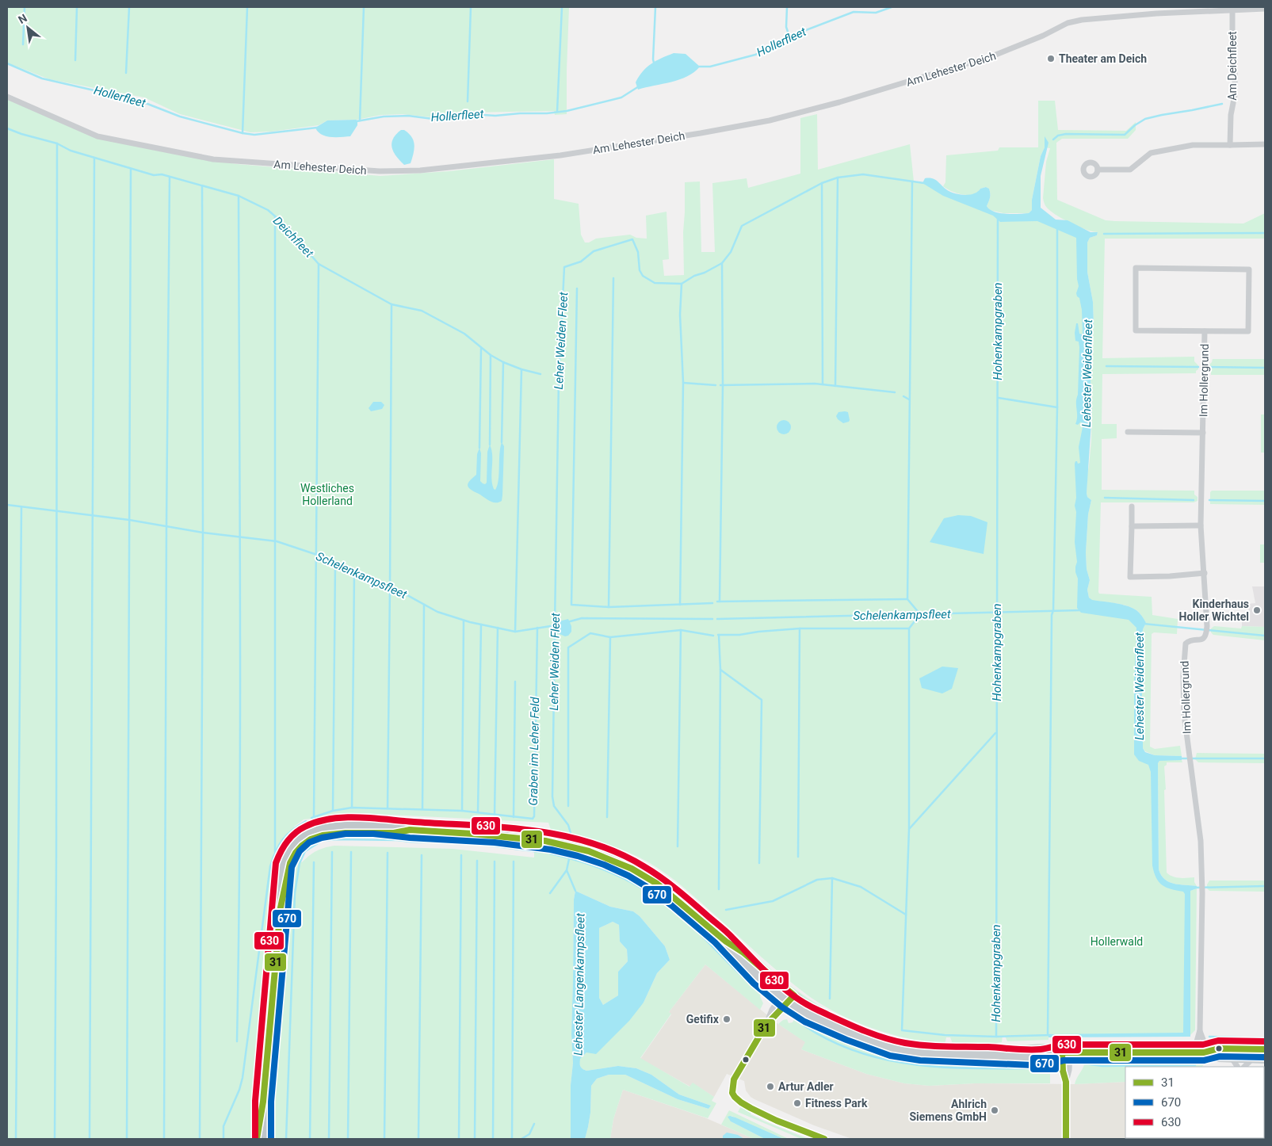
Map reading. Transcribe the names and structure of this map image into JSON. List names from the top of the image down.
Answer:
{
  "streets": {
    "street": ["Am Deichfleet", "Am Lehester Deich", "Im Hollergrund"]
  },
  "crossings": [
    ["Am Deichfleet", "Am Lehester Deich"]
  ],
  "water": [
    "Hollerfleet",
    "Deichfleet",
    "Hohenkampgraben",
    "Leher Weiden Fleet",
    "Lehester Weidenfleet",
    "Schelenkampsfleet",
    "Graben im Leher Feld",
    "Lehester Langenkampsfleet"
  ],
  "parks": ["Westliches Hollerland", "Hollerwald"],
  "places": [
    "Theater am Deich",
    "Kinderhaus Holler Wichtel",
    "Getifix",
    "Artur Adler",
    "Fitness Park",
    "Ahlrich Siemens GmbH"
  ],
  "lines": ["transit line 630", "transit line 31", "transit line 670"],
  "legend": ["31", "670", "630"],
  "north": "top left"
}
